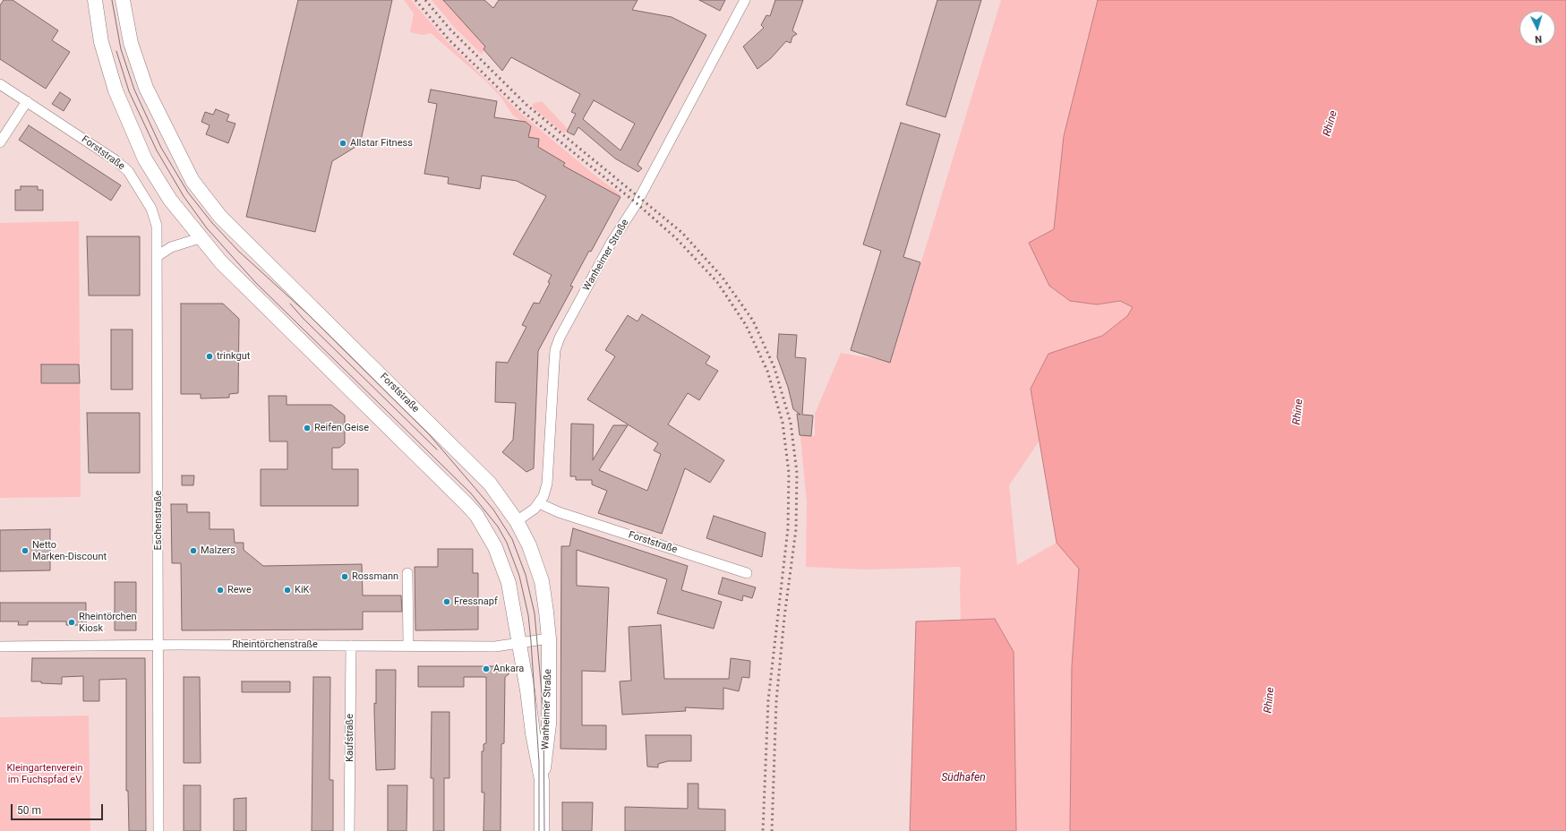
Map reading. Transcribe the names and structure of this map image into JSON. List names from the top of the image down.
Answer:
{
  "streets": {
    "street": [
      "Forststraße",
      "Wanheimer Straße",
      "Eschenstraße",
      "Rheintörchenstraße",
      "Kaufstraße"
    ]
  },
  "crossings": [
    ["Forststraße", "Wanheimer Straße"],
    ["Forststraße", "Eschenstraße"],
    ["Forststraße", "Rheintörchenstraße"],
    ["Wanheimer Straße", "Rheintörchenstraße"],
    ["Eschenstraße", "Rheintörchenstraße"],
    ["Rheintörchenstraße", "Kaufstraße"]
  ],
  "water": ["Rhine", "Südhafen"],
  "parks": ["Kleingartenverein im Fuchspfad eV"],
  "places": [
    "Allstar Fitness",
    "trinkgut",
    "Reifen Geise",
    "Netto Marken-Discount",
    "Malzers",
    "Rossmann",
    "Rewe",
    "KiK",
    "Fressnapf",
    "Rheintörchen Kiosk",
    "Ankara"
  ],
  "scale_bar": "50 m",
  "north": "bottom"
}
